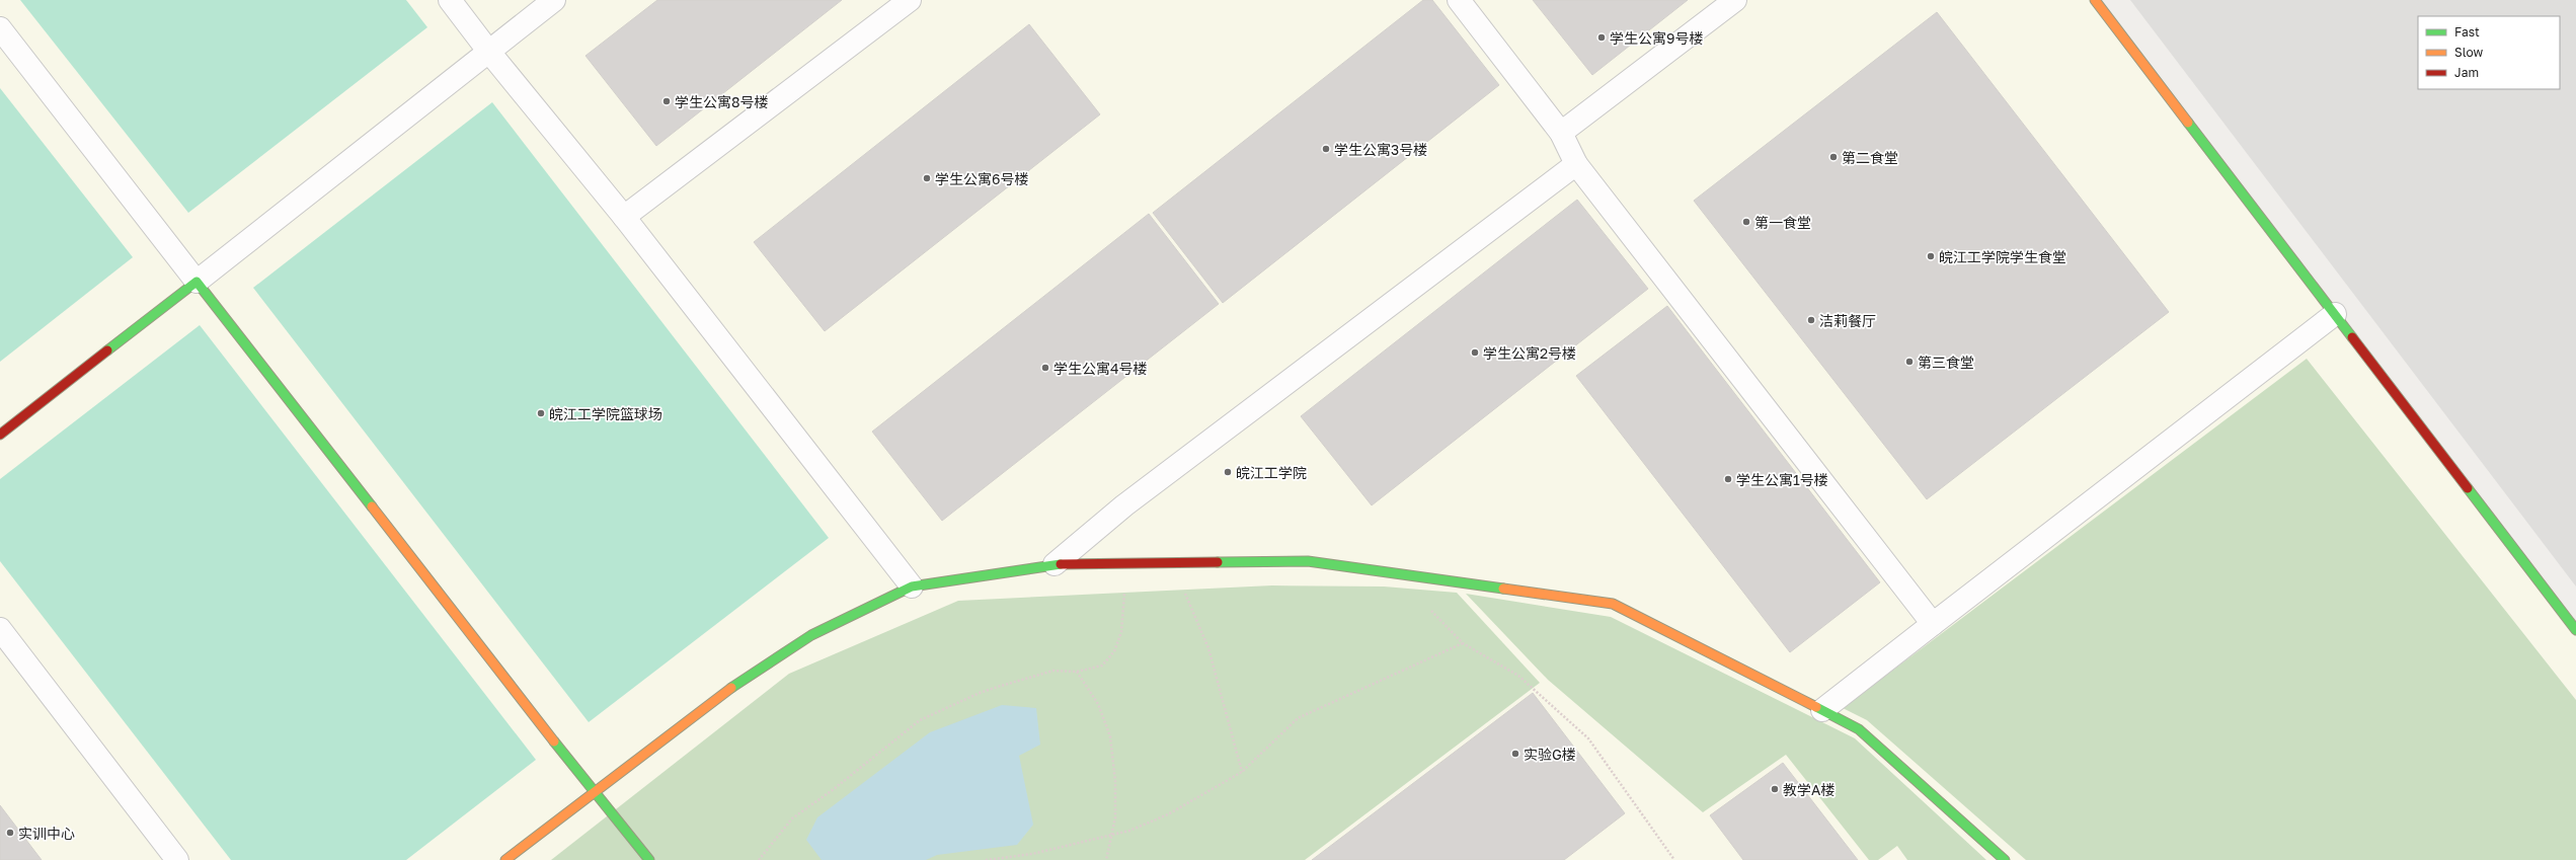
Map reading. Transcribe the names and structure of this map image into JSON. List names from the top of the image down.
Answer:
{
  "places": [
    "学生公寓9号楼",
    "学生公寓8号楼",
    "学生公寓3号楼",
    "第二食堂",
    "学生公寓6号楼",
    "第一食堂",
    "皖江工学院学生食堂",
    "洁莉餐厅",
    "学生公寓2号楼",
    "第三食堂",
    "学生公寓4号楼",
    "皖江工学院篮球场",
    "皖江工学院",
    "学生公寓1号楼",
    "实验G楼",
    "教学A楼",
    "实训中心"
  ],
  "legend": ["Fast", "Slow", "Jam"]
}
